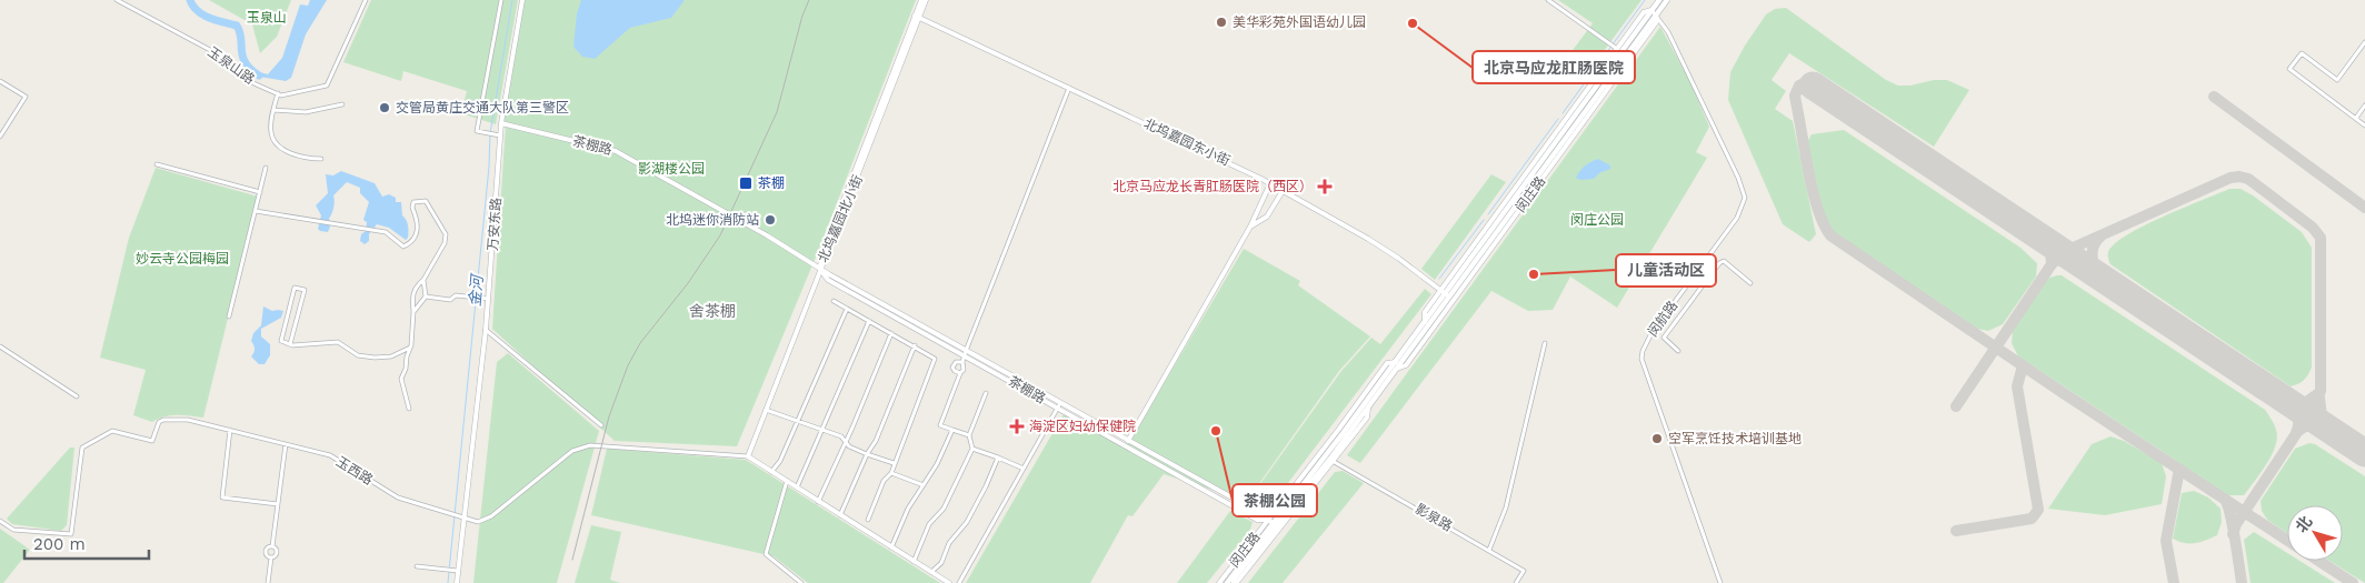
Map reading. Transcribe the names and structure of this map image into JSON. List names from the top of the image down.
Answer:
{
  "streets": {
    "main road": ["闵庄路"],
    "street": [
      "玉泉山路",
      "北坞嘉园东小街",
      "茶棚路",
      "北坞嘉园北小街",
      "万安东路",
      "闵航路",
      "玉西路",
      "影泉路"
    ]
  },
  "crossings": [
    ["北坞嘉园东小街", "闵庄路"],
    ["北坞嘉园东小街", "北坞嘉园北小街"],
    ["茶棚路", "闵庄路"],
    ["茶棚路", "北坞嘉园北小街"],
    ["茶棚路", "万安东路"],
    ["闵庄路", "闵航路"],
    ["闵庄路", "影泉路"],
    ["北坞嘉园北小街", "玉西路"],
    ["万安东路", "玉西路"]
  ],
  "districts": ["舍茶棚"],
  "water": ["金河"],
  "parks": [
    "玉泉山",
    "影湖楼公园",
    "闵庄公园",
    "妙云寺公园梅园"
  ],
  "places": {
    "other": [
      "美华彩苑外国语幼儿园",
      "北京马应龙肛肠医院",
      "交管局黄庄交通大队第三警区",
      "北坞迷你消防站",
      "儿童活动区",
      "茶棚公园",
      "空军烹饪技术培训基地"
    ],
    "transit": ["茶棚"],
    "health": ["北京马应龙长青肛肠医院（西区）", "海淀区妇幼保健院"]
  },
  "scale_bar": "200 m",
  "north": "top left"
}
